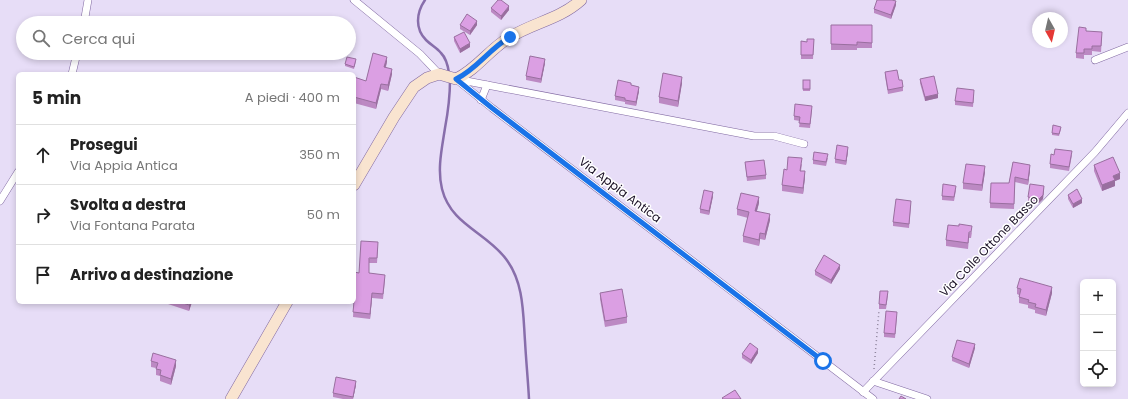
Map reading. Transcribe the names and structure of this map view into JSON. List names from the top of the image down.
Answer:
{
  "streets": {
    "street": ["Via Appia Antica", "Via Colle Ottone Basso"]
  },
  "crossings": [
    ["Via Appia Antica", "Via Colle Ottone Basso"]
  ],
  "north": "bottom",
  "page": {
    "search": "Cerca qui",
    "heading": ["5 min", "A piedi · 400 m"],
    "list": [
      ["Prosegui", "Via Appia Antica", "350 m"],
      ["Svolta a destra", "Via Fontana Parata", "50 m"],
      "Arrivo a destinazione"
    ],
    "map_buttons": ["+", "−"]
  }
}
